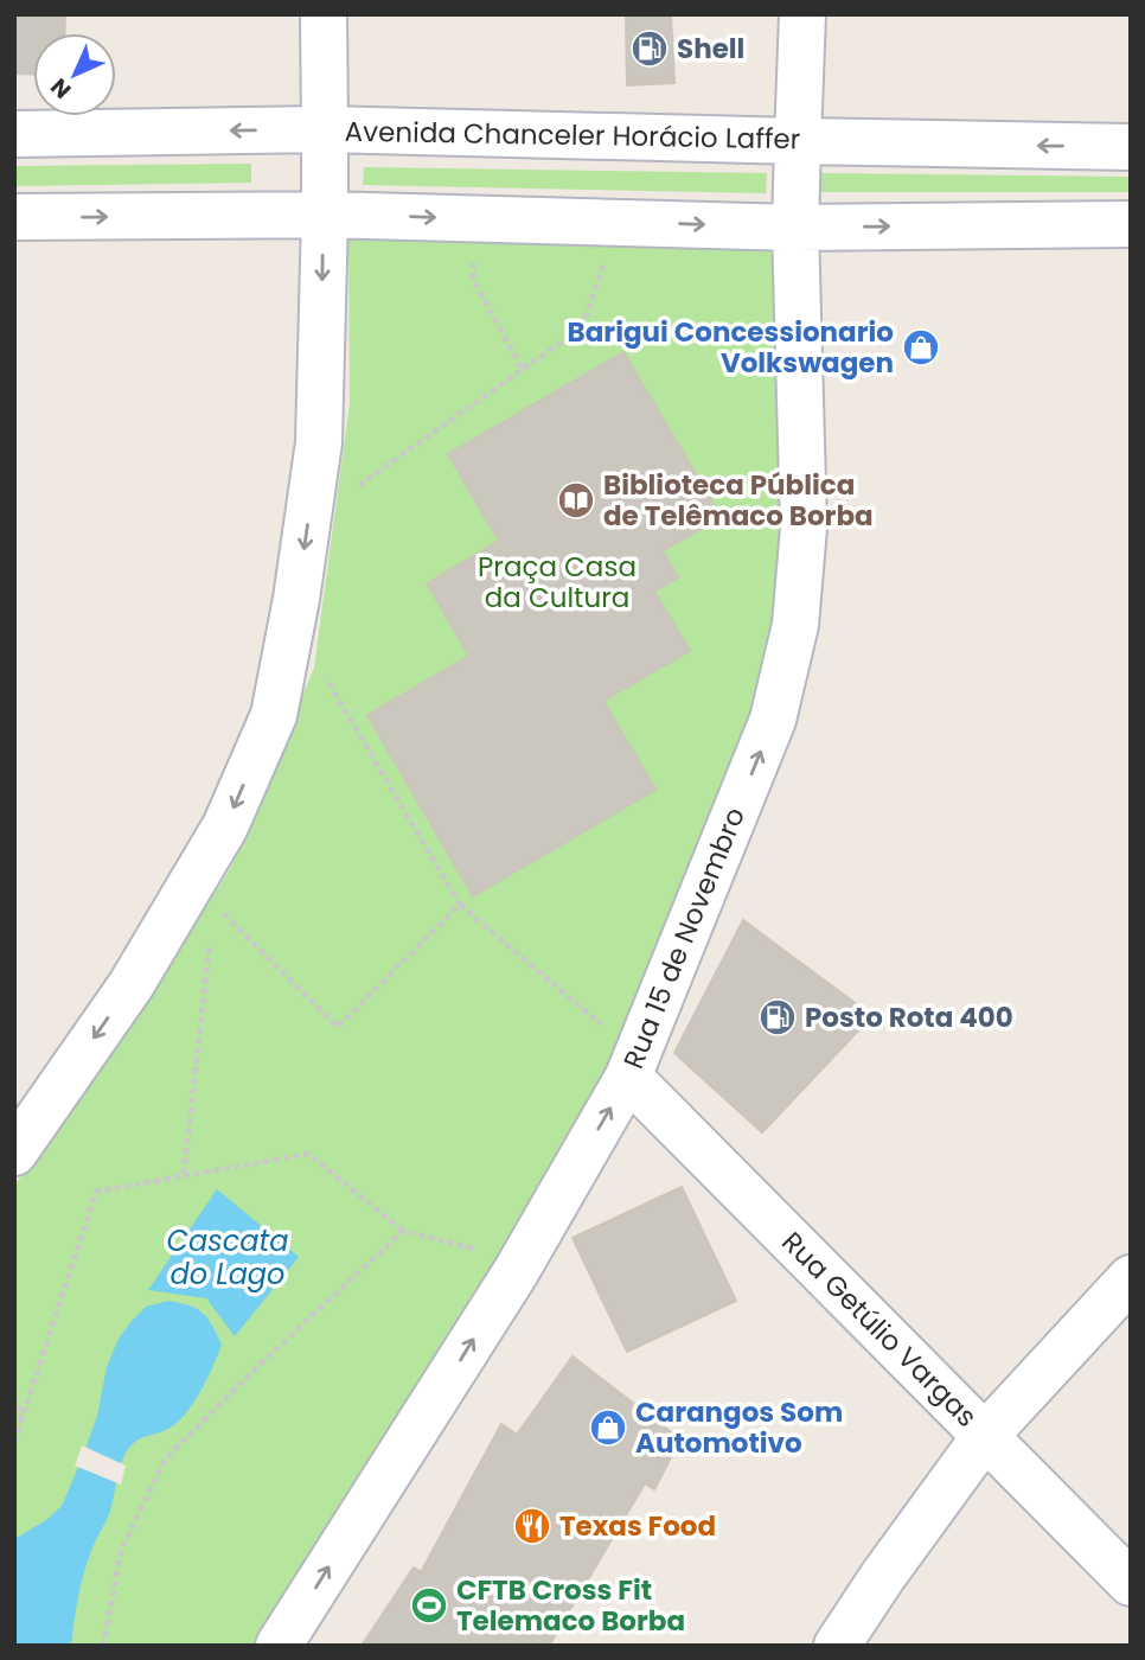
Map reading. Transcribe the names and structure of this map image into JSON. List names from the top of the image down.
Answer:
{
  "streets": {
    "main road": ["Avenida Chanceler Horácio Laffer", "Rua 15 de Novembro", "Rua Getúlio Vargas"]
  },
  "crossings": [
    ["Avenida Chanceler Horácio Laffer", "Rua 15 de Novembro"],
    ["Rua 15 de Novembro", "Rua Getúlio Vargas"]
  ],
  "one_way": ["Rua 15 de Novembro"],
  "water": ["Cascata do Lago"],
  "parks": ["Praça Casa da Cultura"],
  "places": {
    "fuel station": ["Shell", "Posto Rota 400"],
    "shop": ["Barigui Concessionario Volkswagen", "Carangos Som Automotivo"],
    "library": ["Biblioteca Pública de Telêmaco Borba"],
    "restaurant": ["Texas Food"],
    "sports": ["CFTB Cross Fit Telemaco Borba"]
  },
  "north": "bottom left"
}
